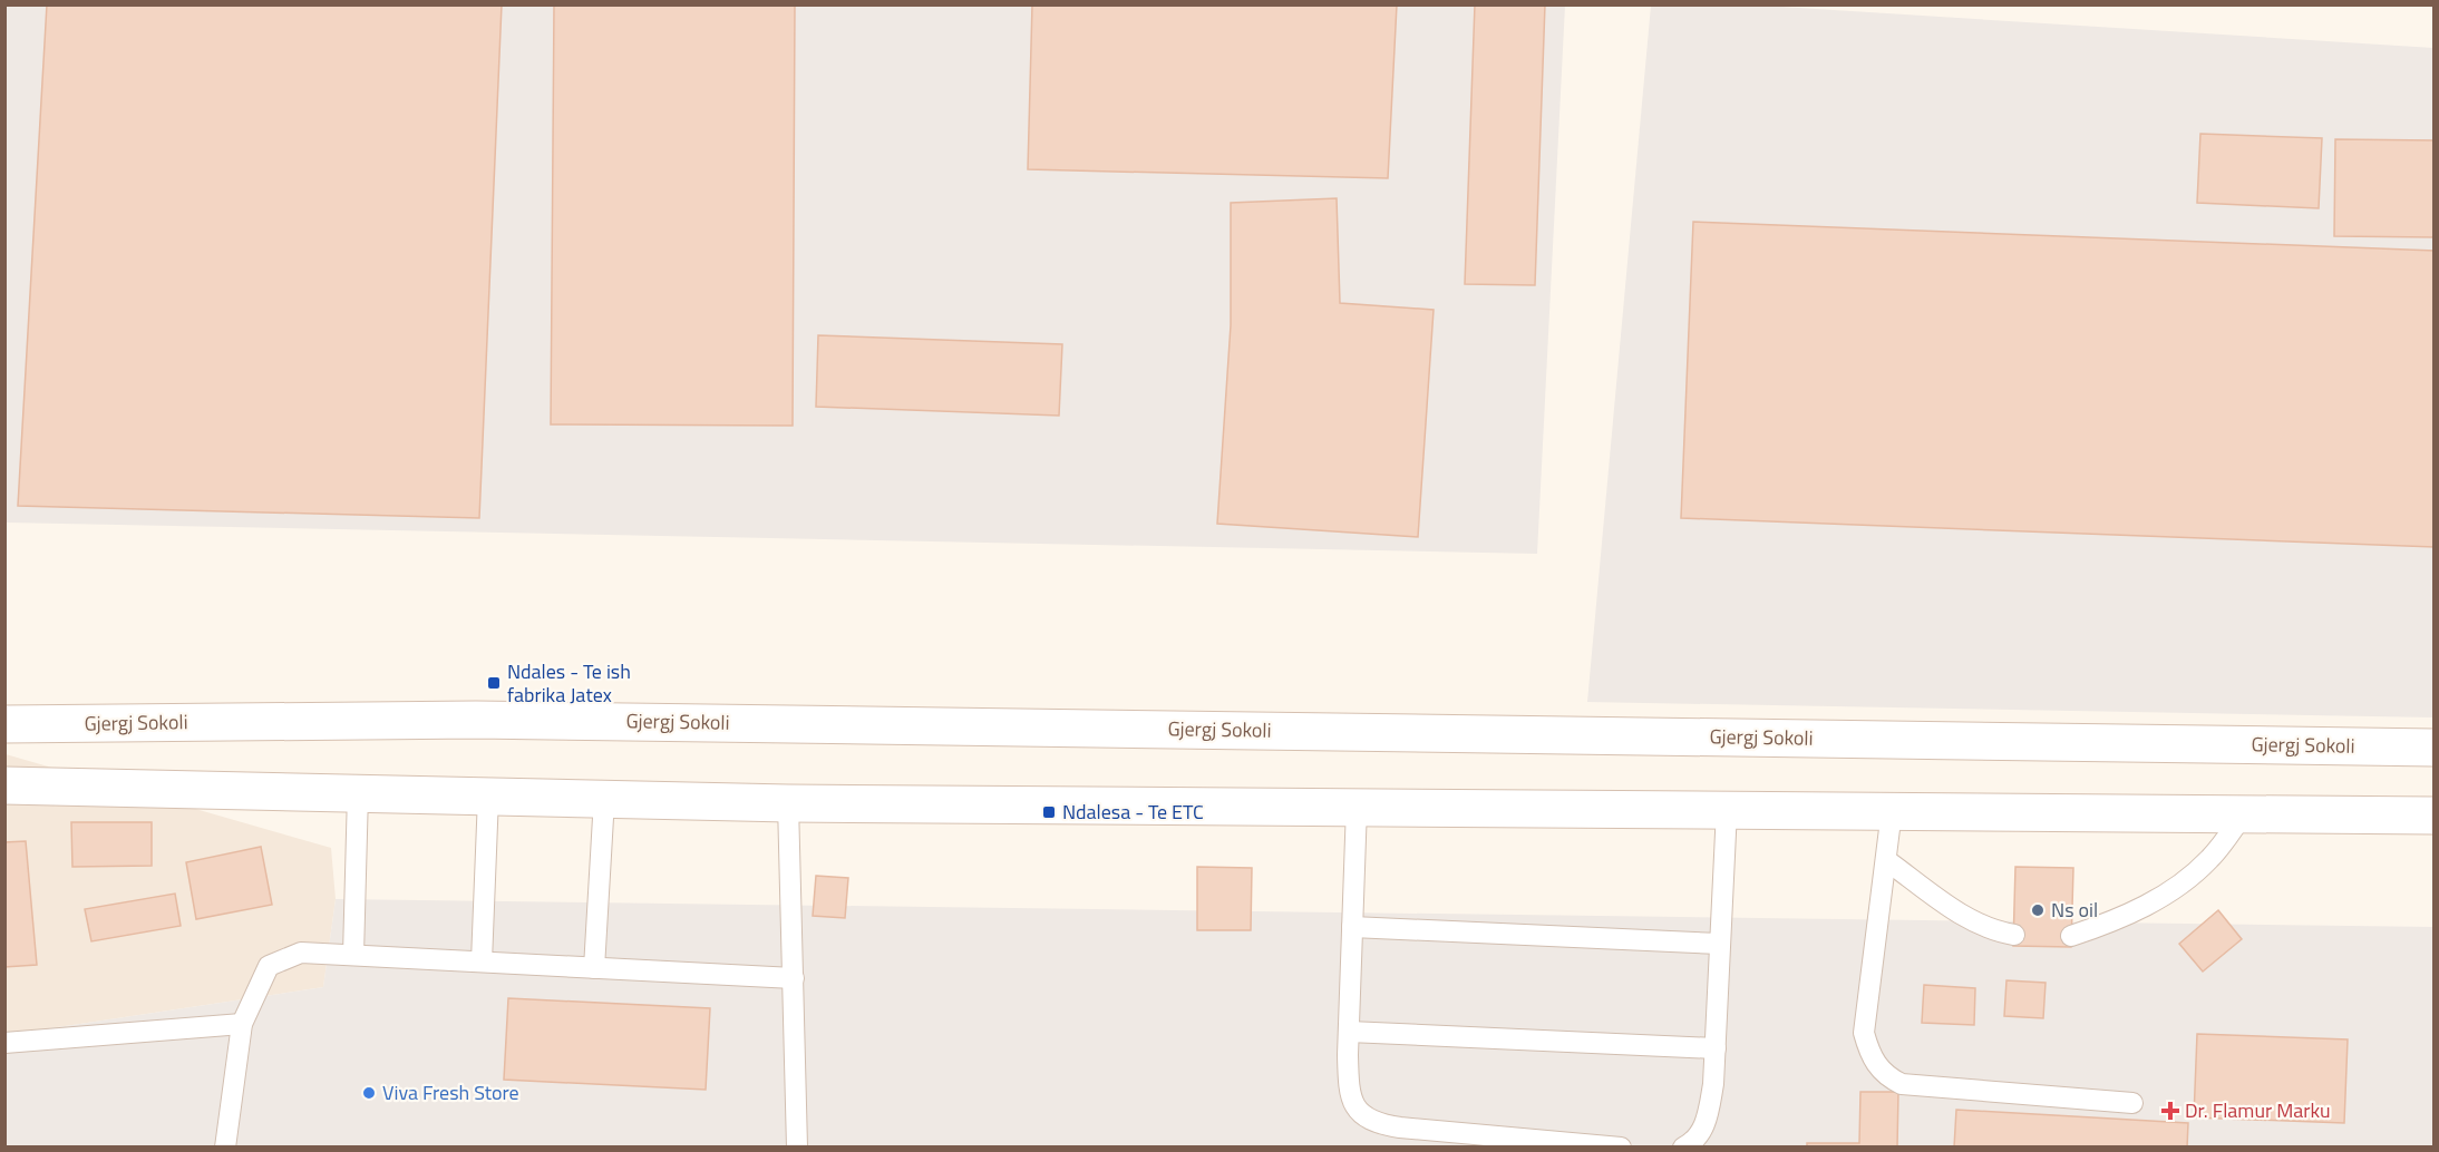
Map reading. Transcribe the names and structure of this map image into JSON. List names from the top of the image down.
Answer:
{
  "streets": {
    "main road": ["Gjergj Sokoli"]
  },
  "places": {
    "transit": ["Ndales - Te ish fabrika Jatex", "Ndalesa - Te ETC"],
    "other": ["Ns oil", "Viva Fresh Store"],
    "health": ["Dr. Flamur Marku"]
  }
}
